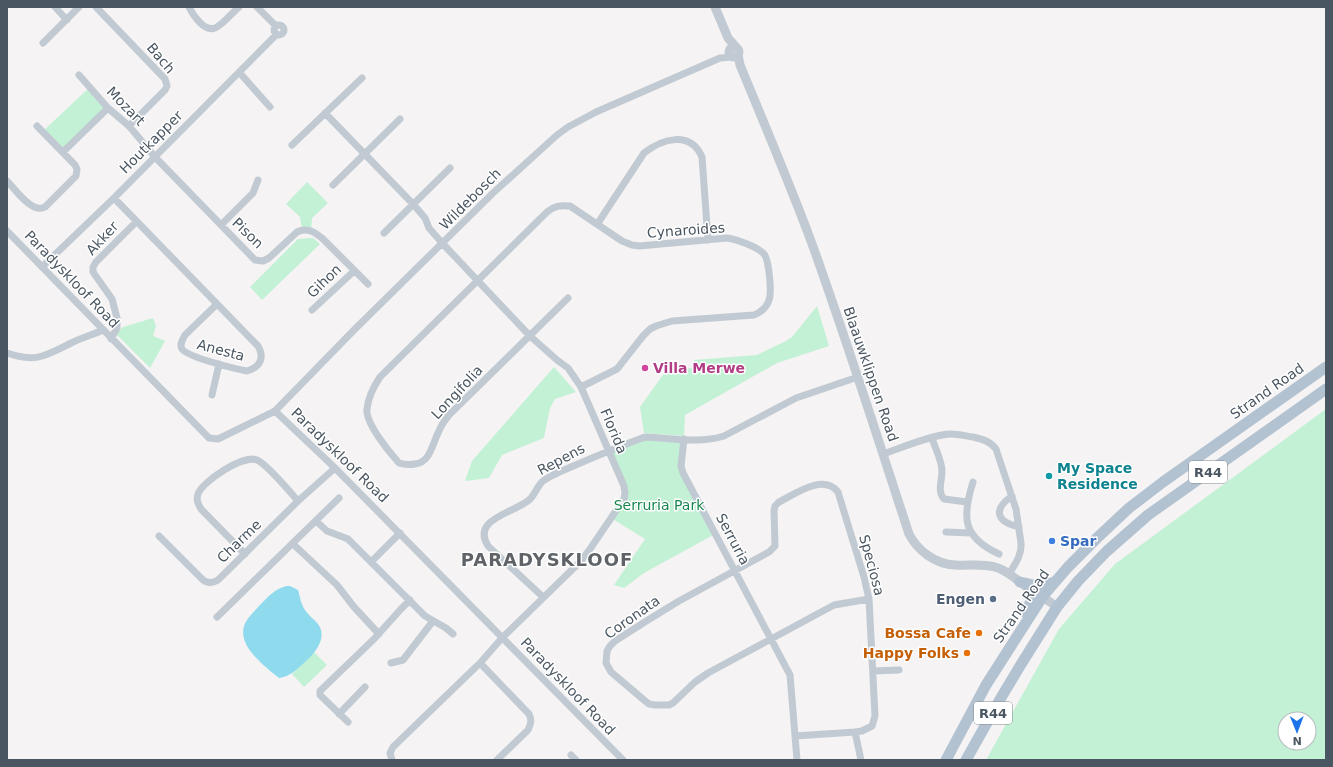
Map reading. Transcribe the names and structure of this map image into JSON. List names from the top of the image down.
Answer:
{
  "streets": {
    "main road": ["Strand Road", "R44"],
    "street": [
      "Bach",
      "Mozart",
      "Houtkapper",
      "Wildebosch",
      "Cynaroides",
      "Pison",
      "Akker",
      "Paradyskloof Road",
      "Gihon",
      "Anesta",
      "Blaauwklippen Road",
      "Longifolia",
      "Florida",
      "Repens",
      "Serruria",
      "Charme",
      "Speciosa",
      "Coronata"
    ]
  },
  "crossings": [
    ["Bach", "Mozart"],
    ["Mozart", "Houtkapper"],
    ["Mozart", "Pison"],
    ["Houtkapper", "Pison"],
    ["Houtkapper", "Paradyskloof Road"],
    ["Houtkapper", "Anesta"],
    ["Wildebosch", "Paradyskloof Road"],
    ["Wildebosch", "Blaauwklippen Road"],
    ["Wildebosch", "Florida"],
    ["Cynaroides", "Longifolia"],
    ["Cynaroides", "Florida"],
    ["Pison", "Gihon"],
    ["Akker", "Paradyskloof Road"],
    ["Akker", "Anesta"],
    ["Paradyskloof Road", "Florida"],
    ["Paradyskloof Road", "Charme"],
    ["Blaauwklippen Road", "Strand Road"],
    ["Blaauwklippen Road", "R44"],
    ["Longifolia", "Florida"],
    ["Florida", "Repens"],
    ["Repens", "Serruria"],
    ["Serruria", "Speciosa"],
    ["Serruria", "Coronata"],
    ["Speciosa", "Coronata"]
  ],
  "districts": ["PARADYSKLOOF"],
  "parks": ["Serruria Park"],
  "places": [
    "Villa Merwe",
    "My Space Residence",
    "Spar",
    "Engen",
    "Bossa Cafe",
    "Happy Folks"
  ],
  "north": "bottom"
}
